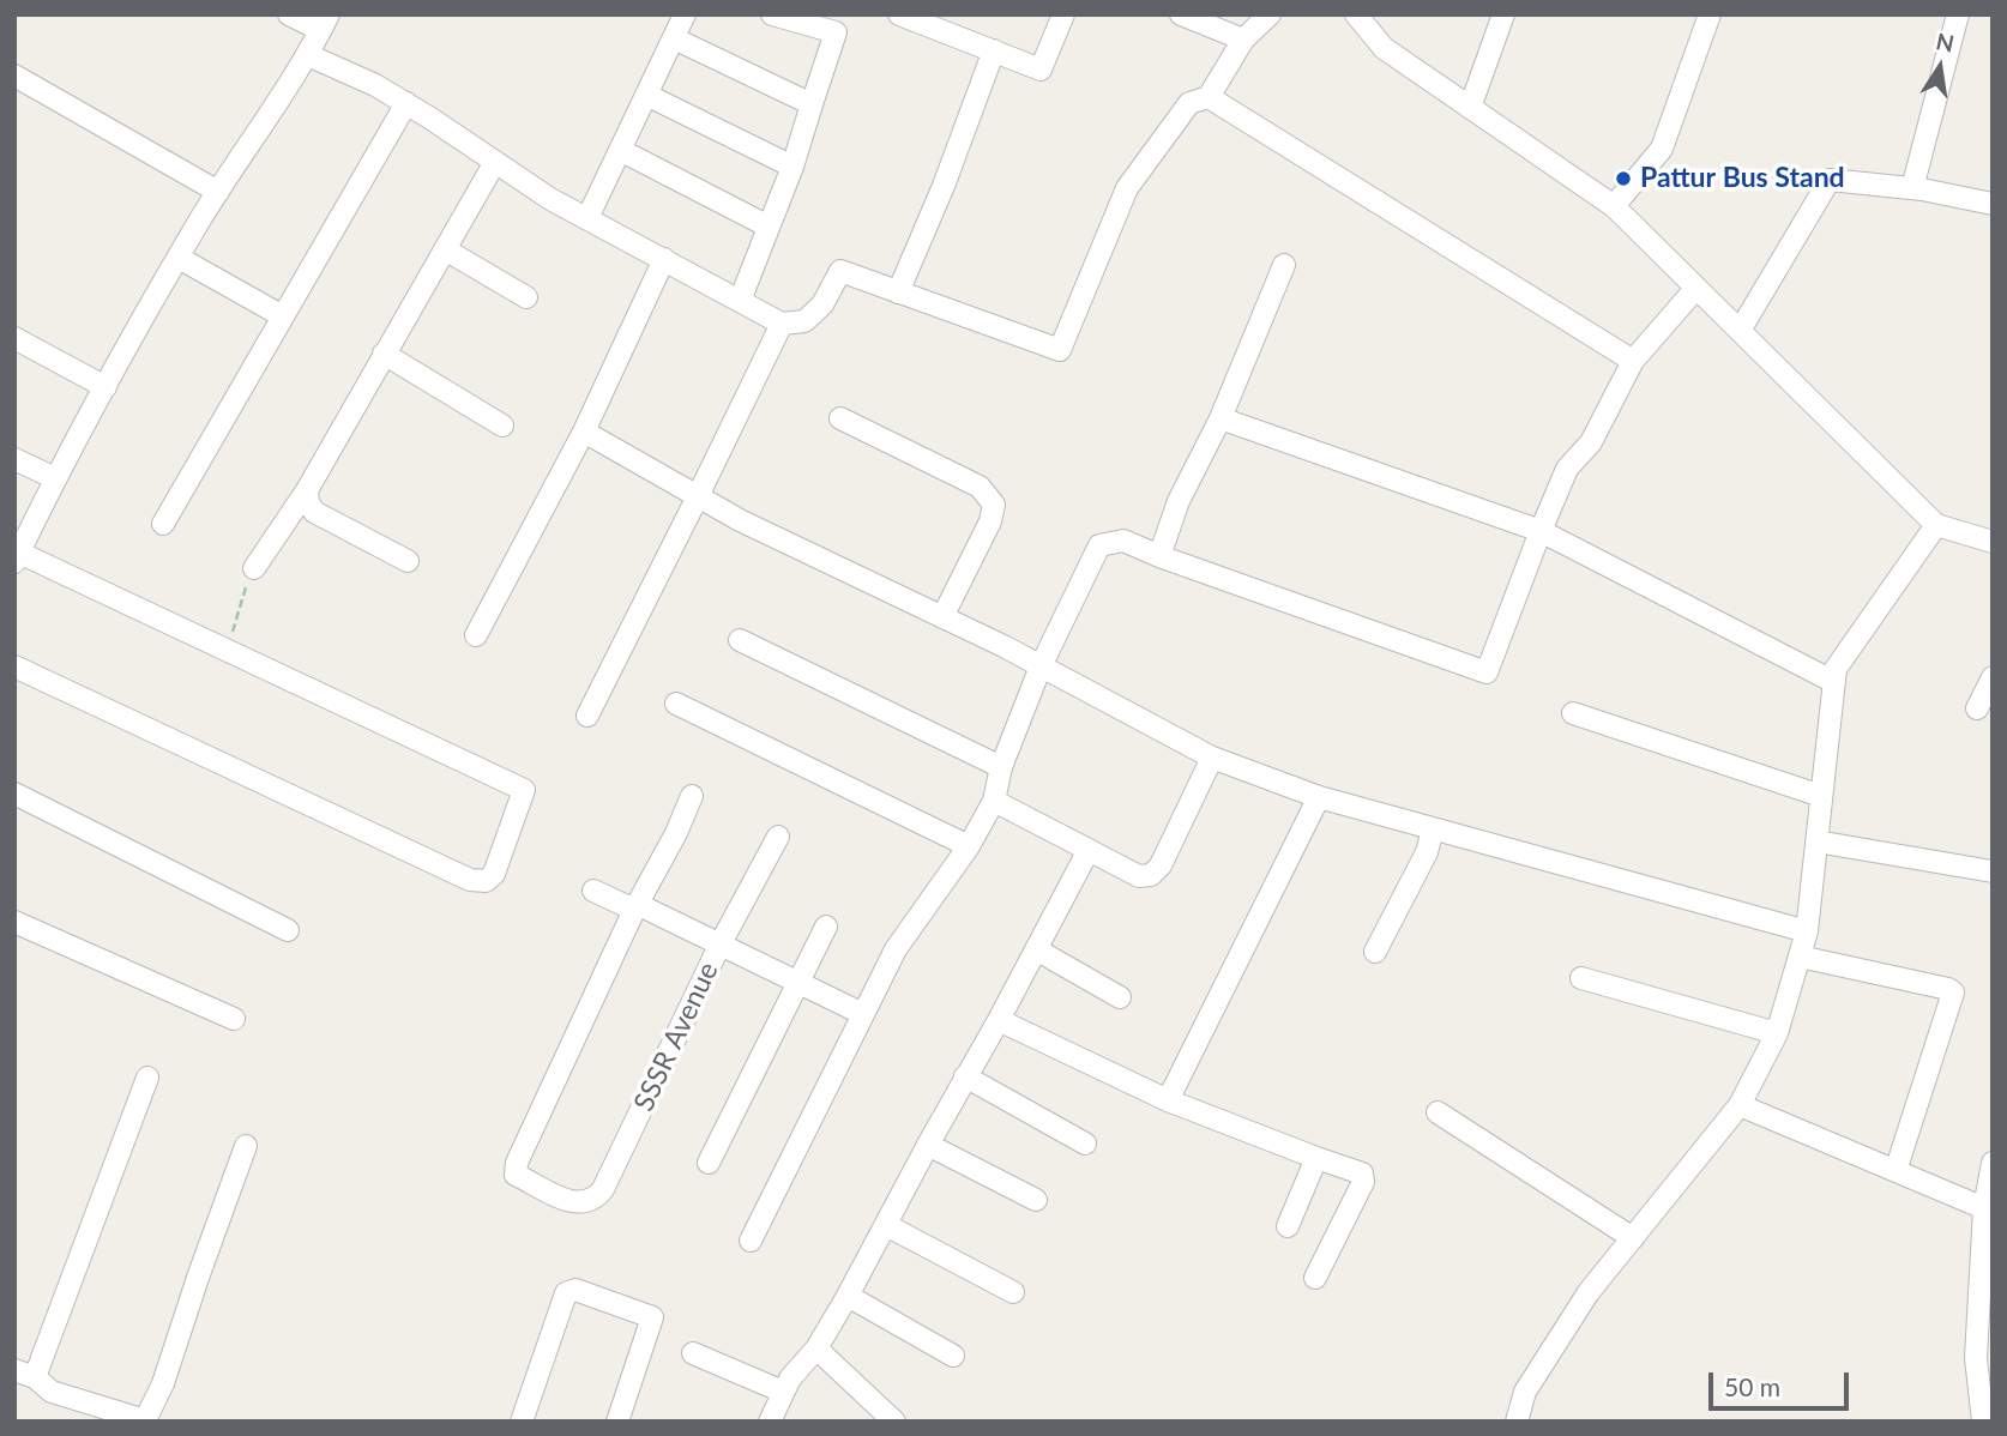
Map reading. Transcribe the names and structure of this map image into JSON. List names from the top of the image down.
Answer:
{
  "streets": {
    "street": ["SSSR Avenue"]
  },
  "places": ["Pattur Bus Stand"],
  "scale_bar": "50 m",
  "north": "top"
}
